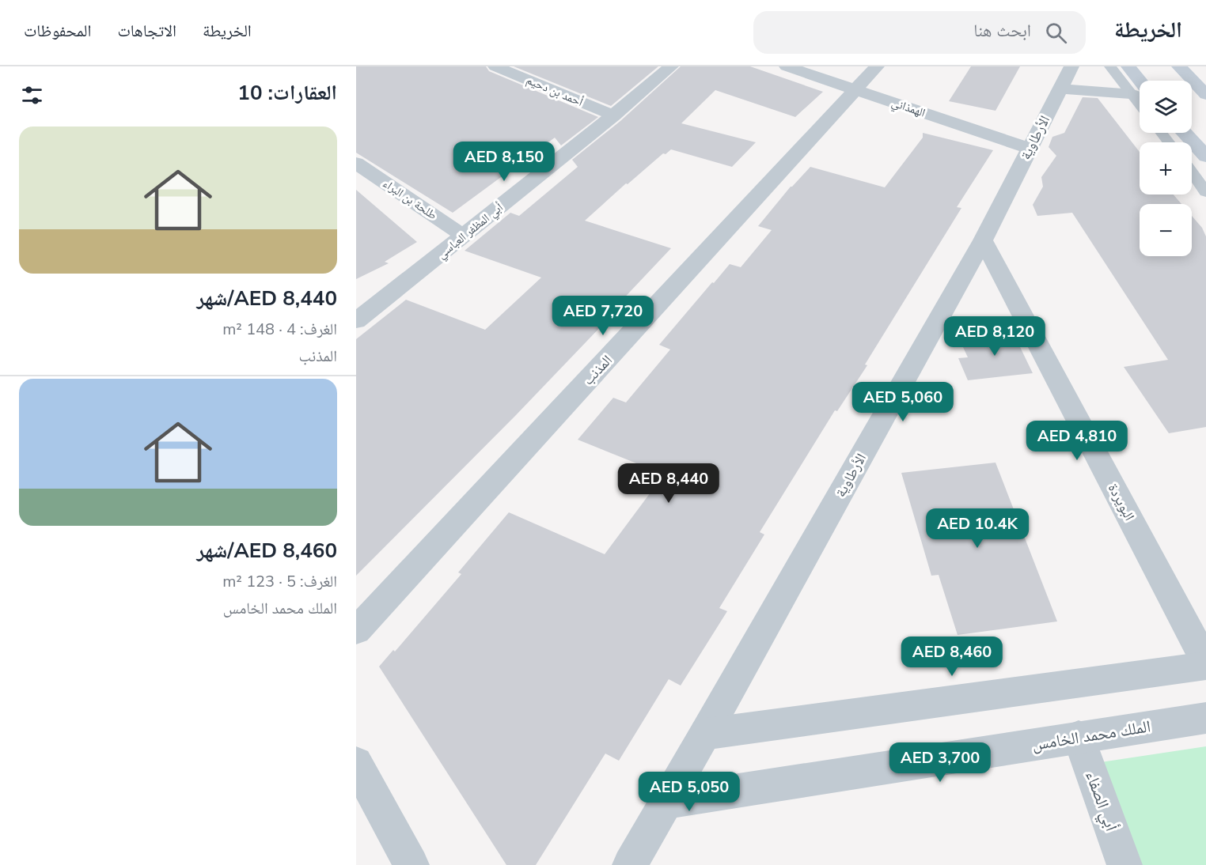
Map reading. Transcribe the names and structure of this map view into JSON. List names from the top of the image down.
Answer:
{
  "streets": {
    "street": [
      "أحمد بن دحيم",
      "الهمذاني",
      "الأرطاوية",
      "طلحة بن البراء",
      "أبي المظفر العباسي",
      "المذنب",
      "البويردة",
      "الملك محمد الخامس",
      "أبي الصفاء"
    ]
  },
  "crossings": [
    ["أحمد بن دحيم", "أبي المظفر العباسي"],
    ["الهمذاني", "الأرطاوية"],
    ["الهمذاني", "المذنب"],
    ["الأرطاوية", "البويردة"],
    ["الأرطاوية", "الملك محمد الخامس"],
    ["طلحة بن البراء", "أبي المظفر العباسي"],
    ["الملك محمد الخامس", "أبي الصفاء"]
  ],
  "page": {
    "header": "الخريطة",
    "search": "ابحث هنا",
    "nav": ["الخريطة", "الاتجاهات", "المحفوظات"],
    "heading": "العقارات: 10",
    "map_buttons": ["+", "−"],
    "list": [
      {
        "name": "AED 8,440/شهر",
        "note": "الغرف: 4 · 148 m² · المذنب"
      },
      {
        "name": "AED 8,460/شهر",
        "note": "الغرف: 5 · 123 m² · الملك محمد الخامس"
      }
    ],
    "price": [
      "AED 8,150",
      "AED 7,720",
      "AED 8,120",
      "AED 5,060",
      "AED 4,810",
      "AED 8,440",
      "AED 10.4K",
      "AED 8,460",
      "AED 3,700",
      "AED 5,050"
    ]
  }
}
